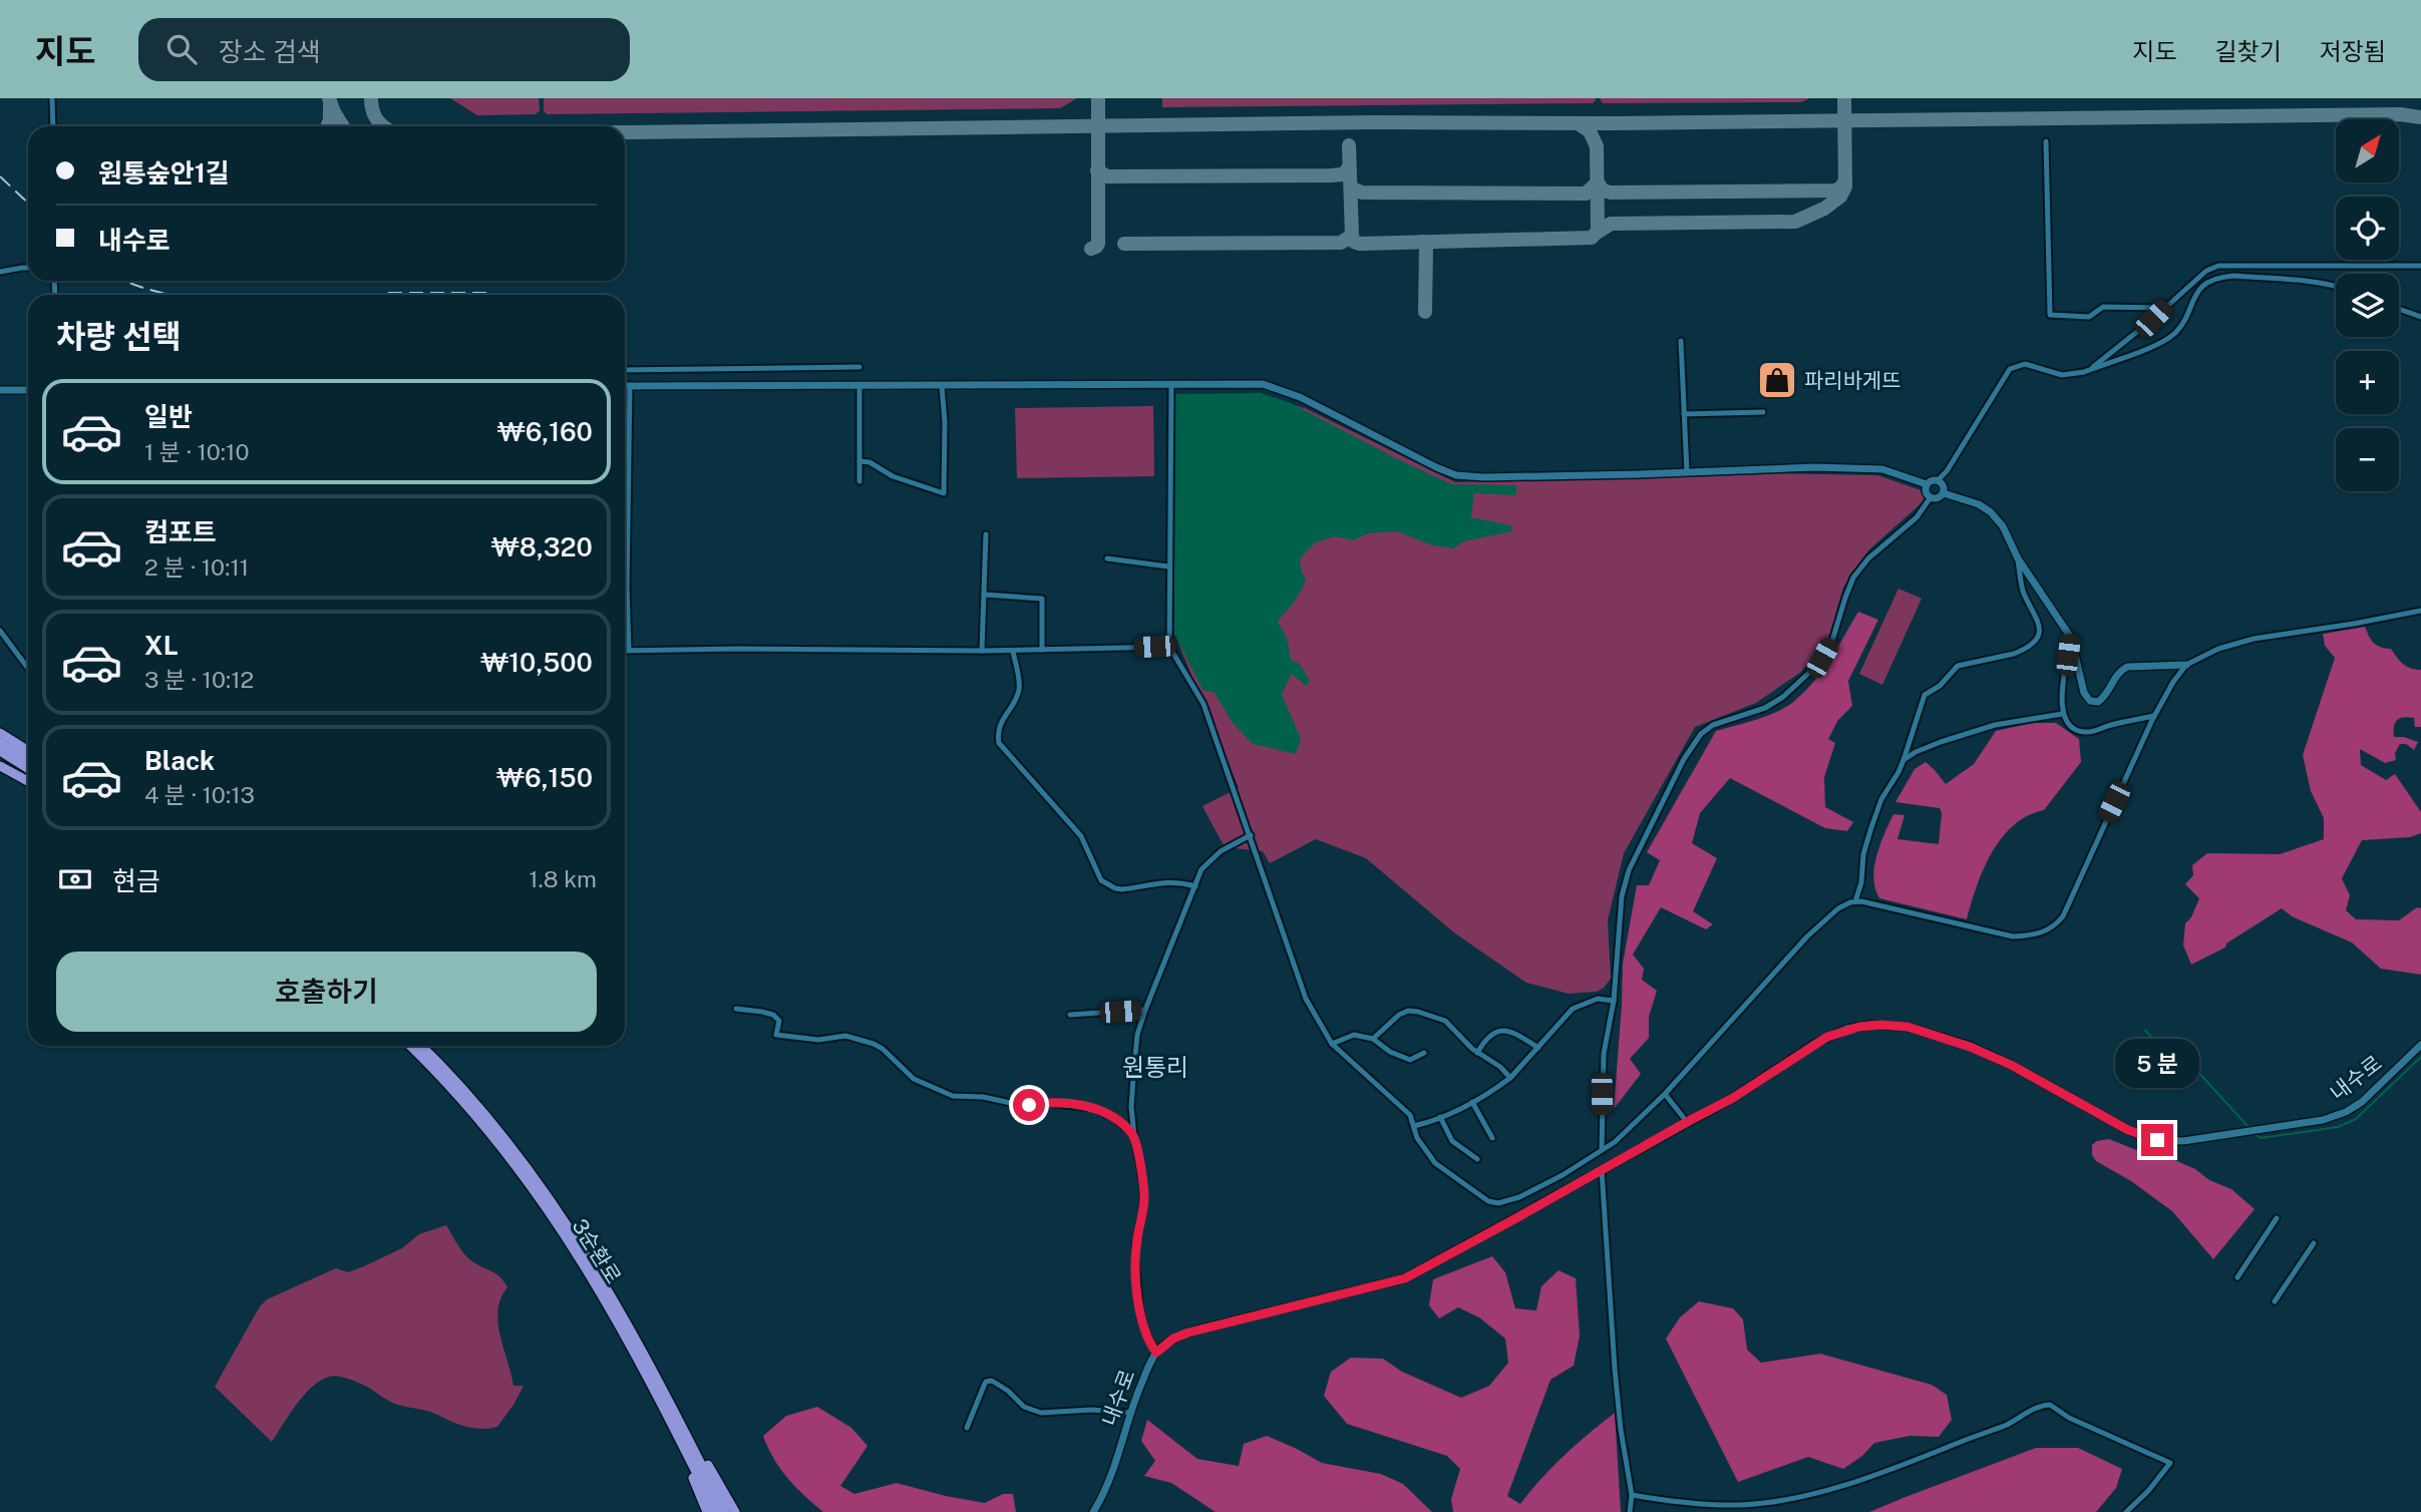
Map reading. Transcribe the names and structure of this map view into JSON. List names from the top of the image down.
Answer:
{
  "streets": {
    "highway": ["3순환로"],
    "street": ["내수로"]
  },
  "districts": ["원통리"],
  "places": {
    "shop": ["파리바게뜨"]
  },
  "north": "top right",
  "page": {
    "header": "지도",
    "search": "장소 검색",
    "nav": ["지도", "길찾기", "저장됨"],
    "map_buttons": ["+", "−"],
    "banner": ["원통숲안1길", "내수로"],
    "heading": "차량 선택",
    "list": [
      {
        "name": "일반",
        "note": "1 분 · 10:10",
        "value": "₩6,160"
      },
      {
        "name": "컴포트",
        "note": "2 분 · 10:11",
        "value": "₩8,320"
      },
      {
        "name": "XL",
        "note": "3 분 · 10:12",
        "value": "₩10,500"
      },
      {
        "name": "Black",
        "note": "4 분 · 10:13",
        "value": "₩6,150"
      }
    ],
    "pay": ["현금", "1.8 km"],
    "buttons": "호출하기",
    "bubble": "5 분"
  }
}
